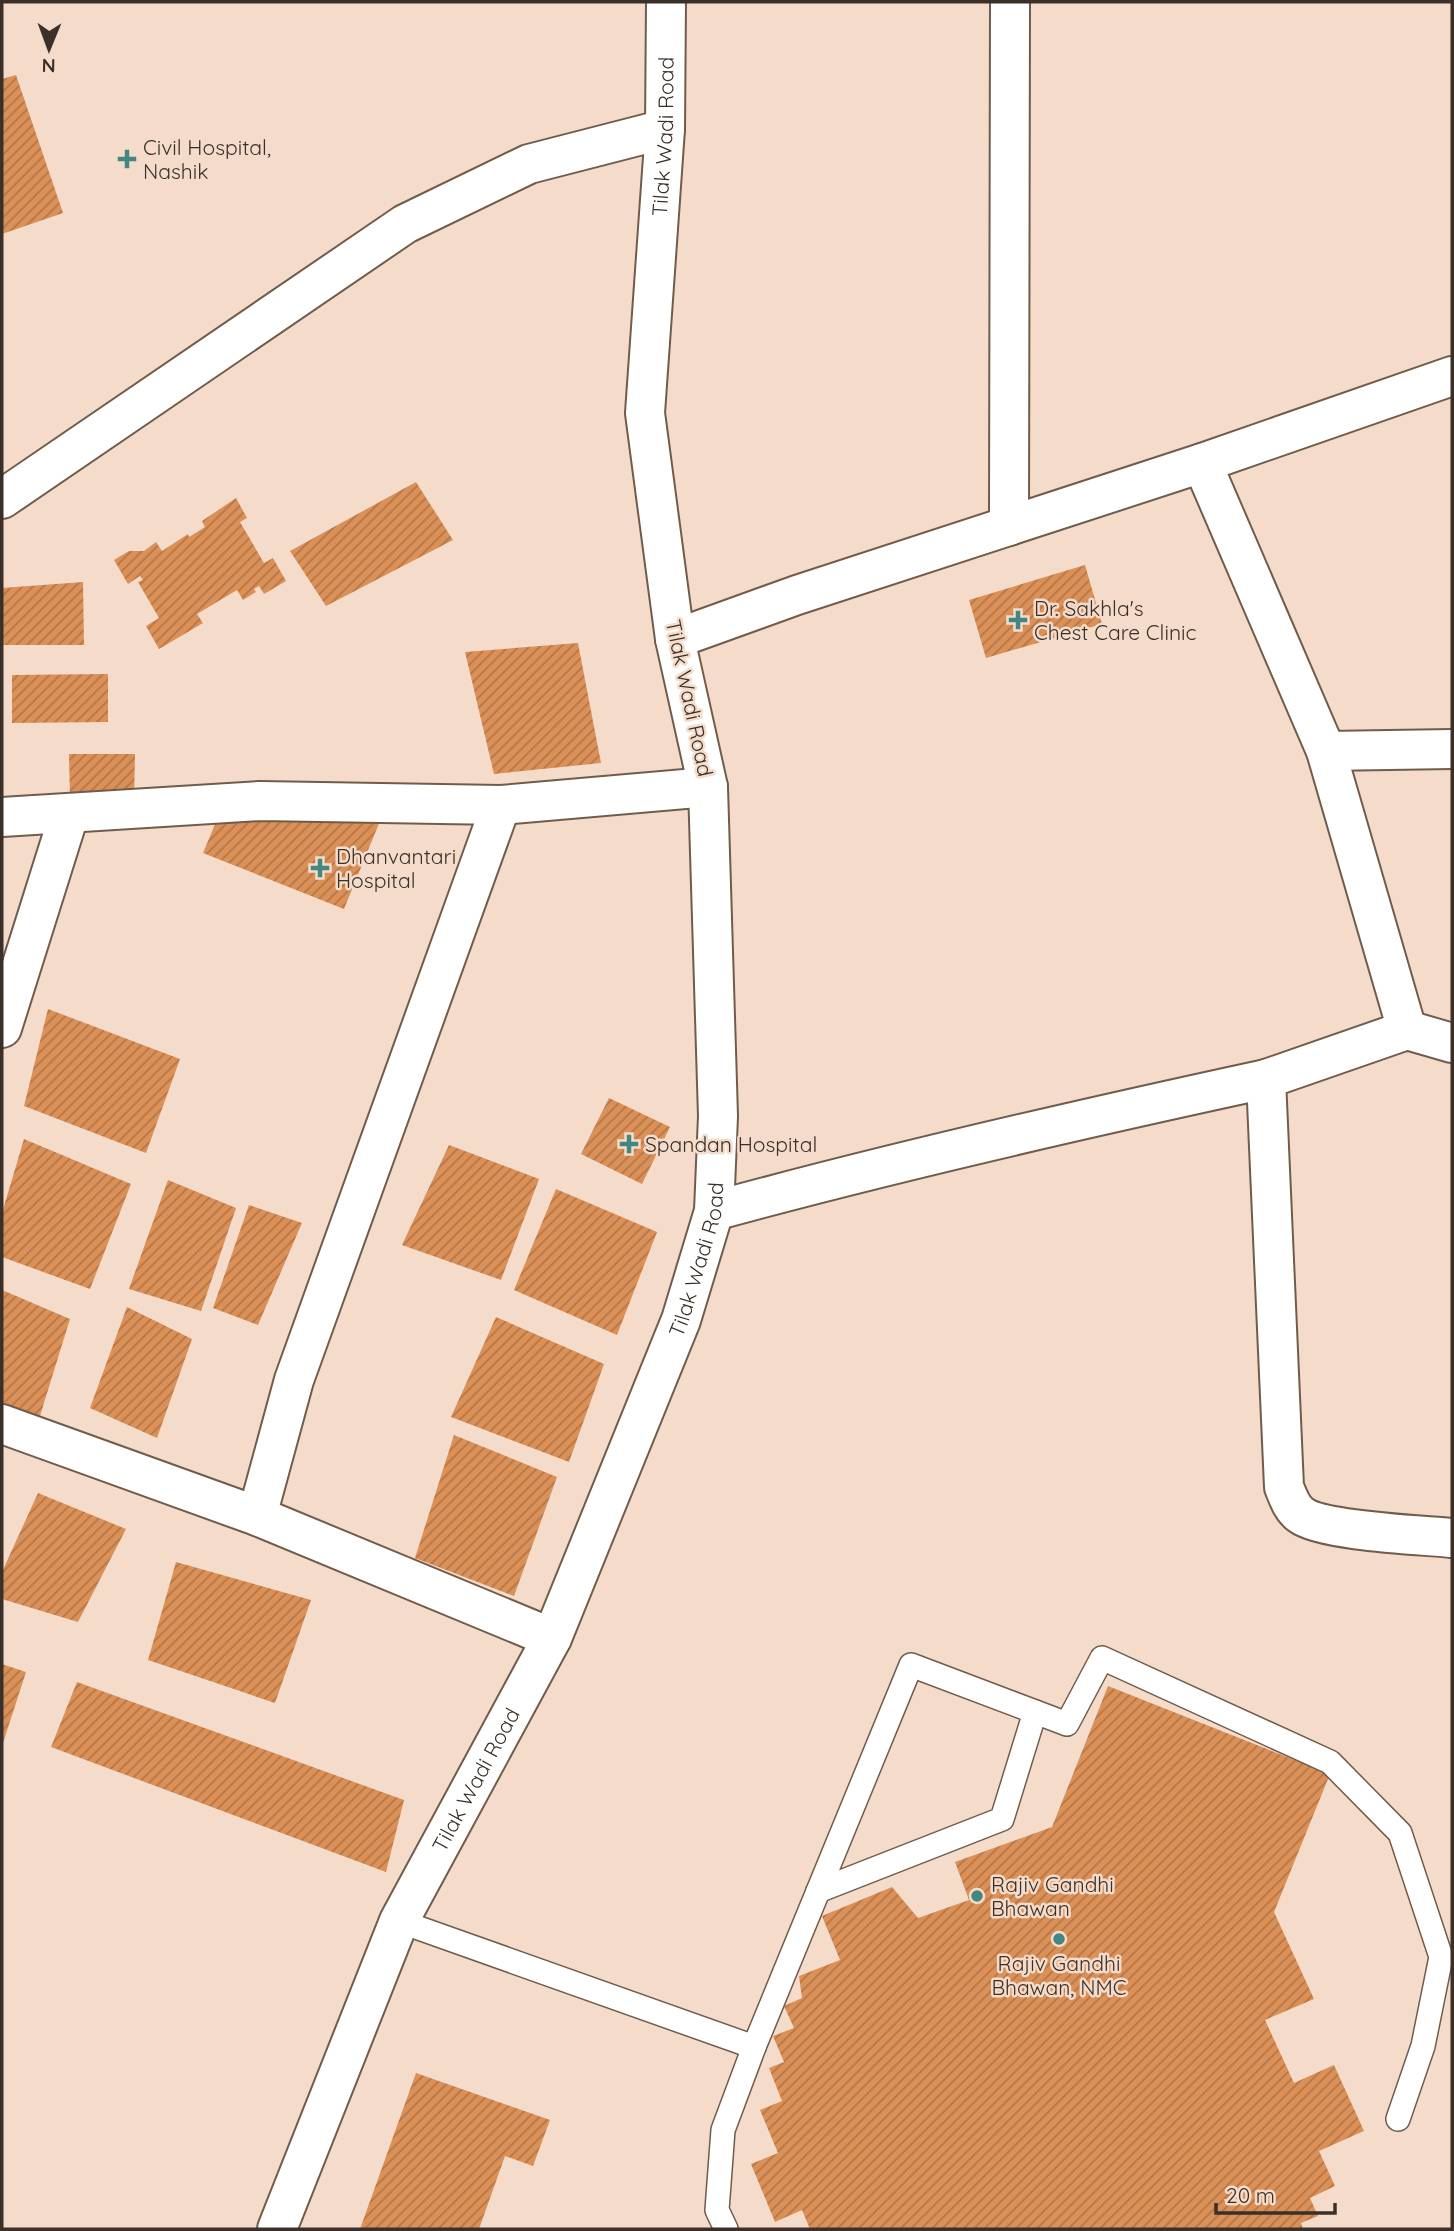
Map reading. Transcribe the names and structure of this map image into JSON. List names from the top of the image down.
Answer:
{
  "streets": {
    "street": ["Tilak Wadi Road"]
  },
  "places": {
    "health": [
      "Civil Hospital, Nashik",
      "Dr. Sakhla's Chest Care Clinic",
      "Dhanvantari Hospital",
      "Spandan Hospital"
    ],
    "other": ["Rajiv Gandhi Bhawan", "Rajiv Gandhi Bhawan, NMC"]
  },
  "scale_bar": "20 m",
  "north": "bottom"
}
